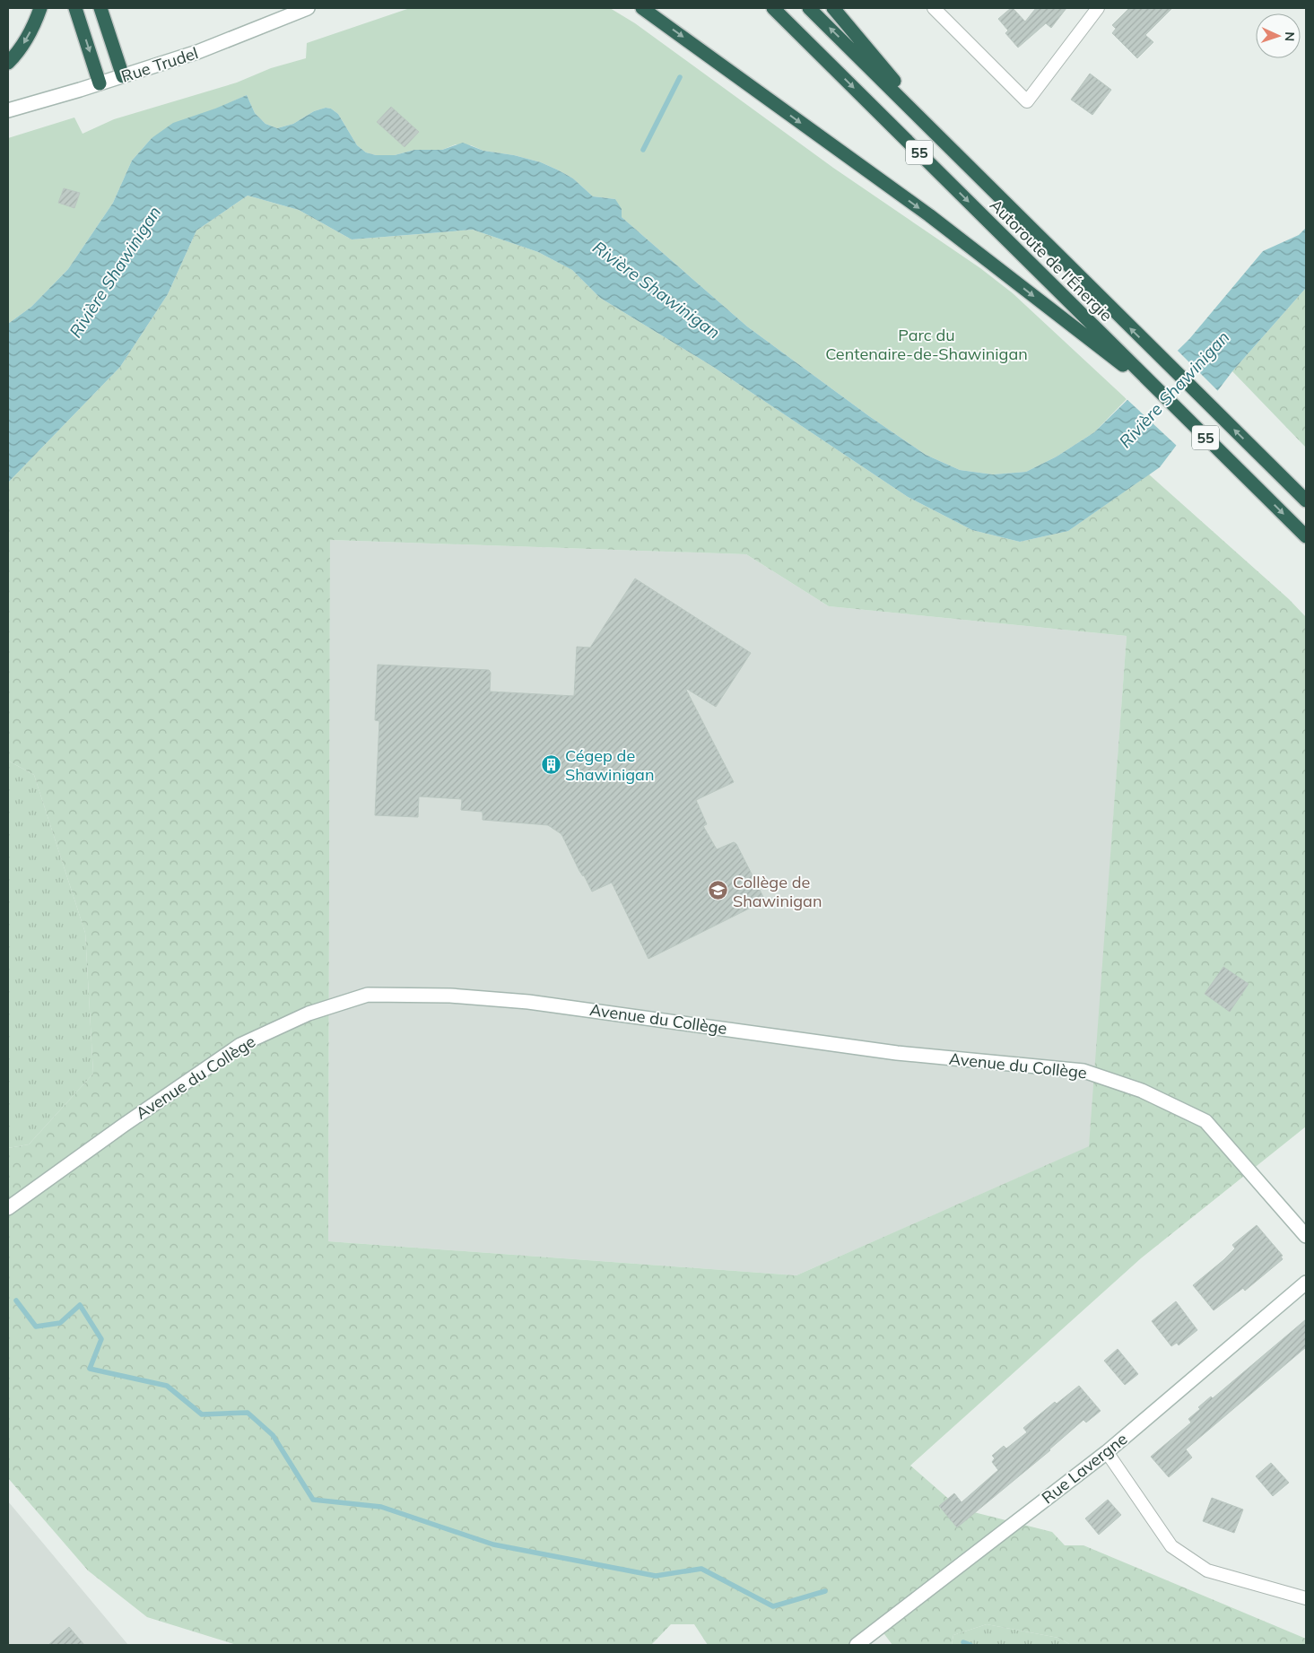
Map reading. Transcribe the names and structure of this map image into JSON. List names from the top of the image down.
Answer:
{
  "streets": {
    "highway": ["55", "Autoroute de l'Énergie"],
    "street": ["Rue Trudel", "Avenue du Collège", "Rue Lavergne"]
  },
  "water": ["Rivière Shawinigan"],
  "parks": ["Parc du Centenaire-de-Shawinigan"],
  "places": {
    "building": ["Cégep de Shawinigan"],
    "school or university": ["Collège de Shawinigan"]
  },
  "north": "right"
}
